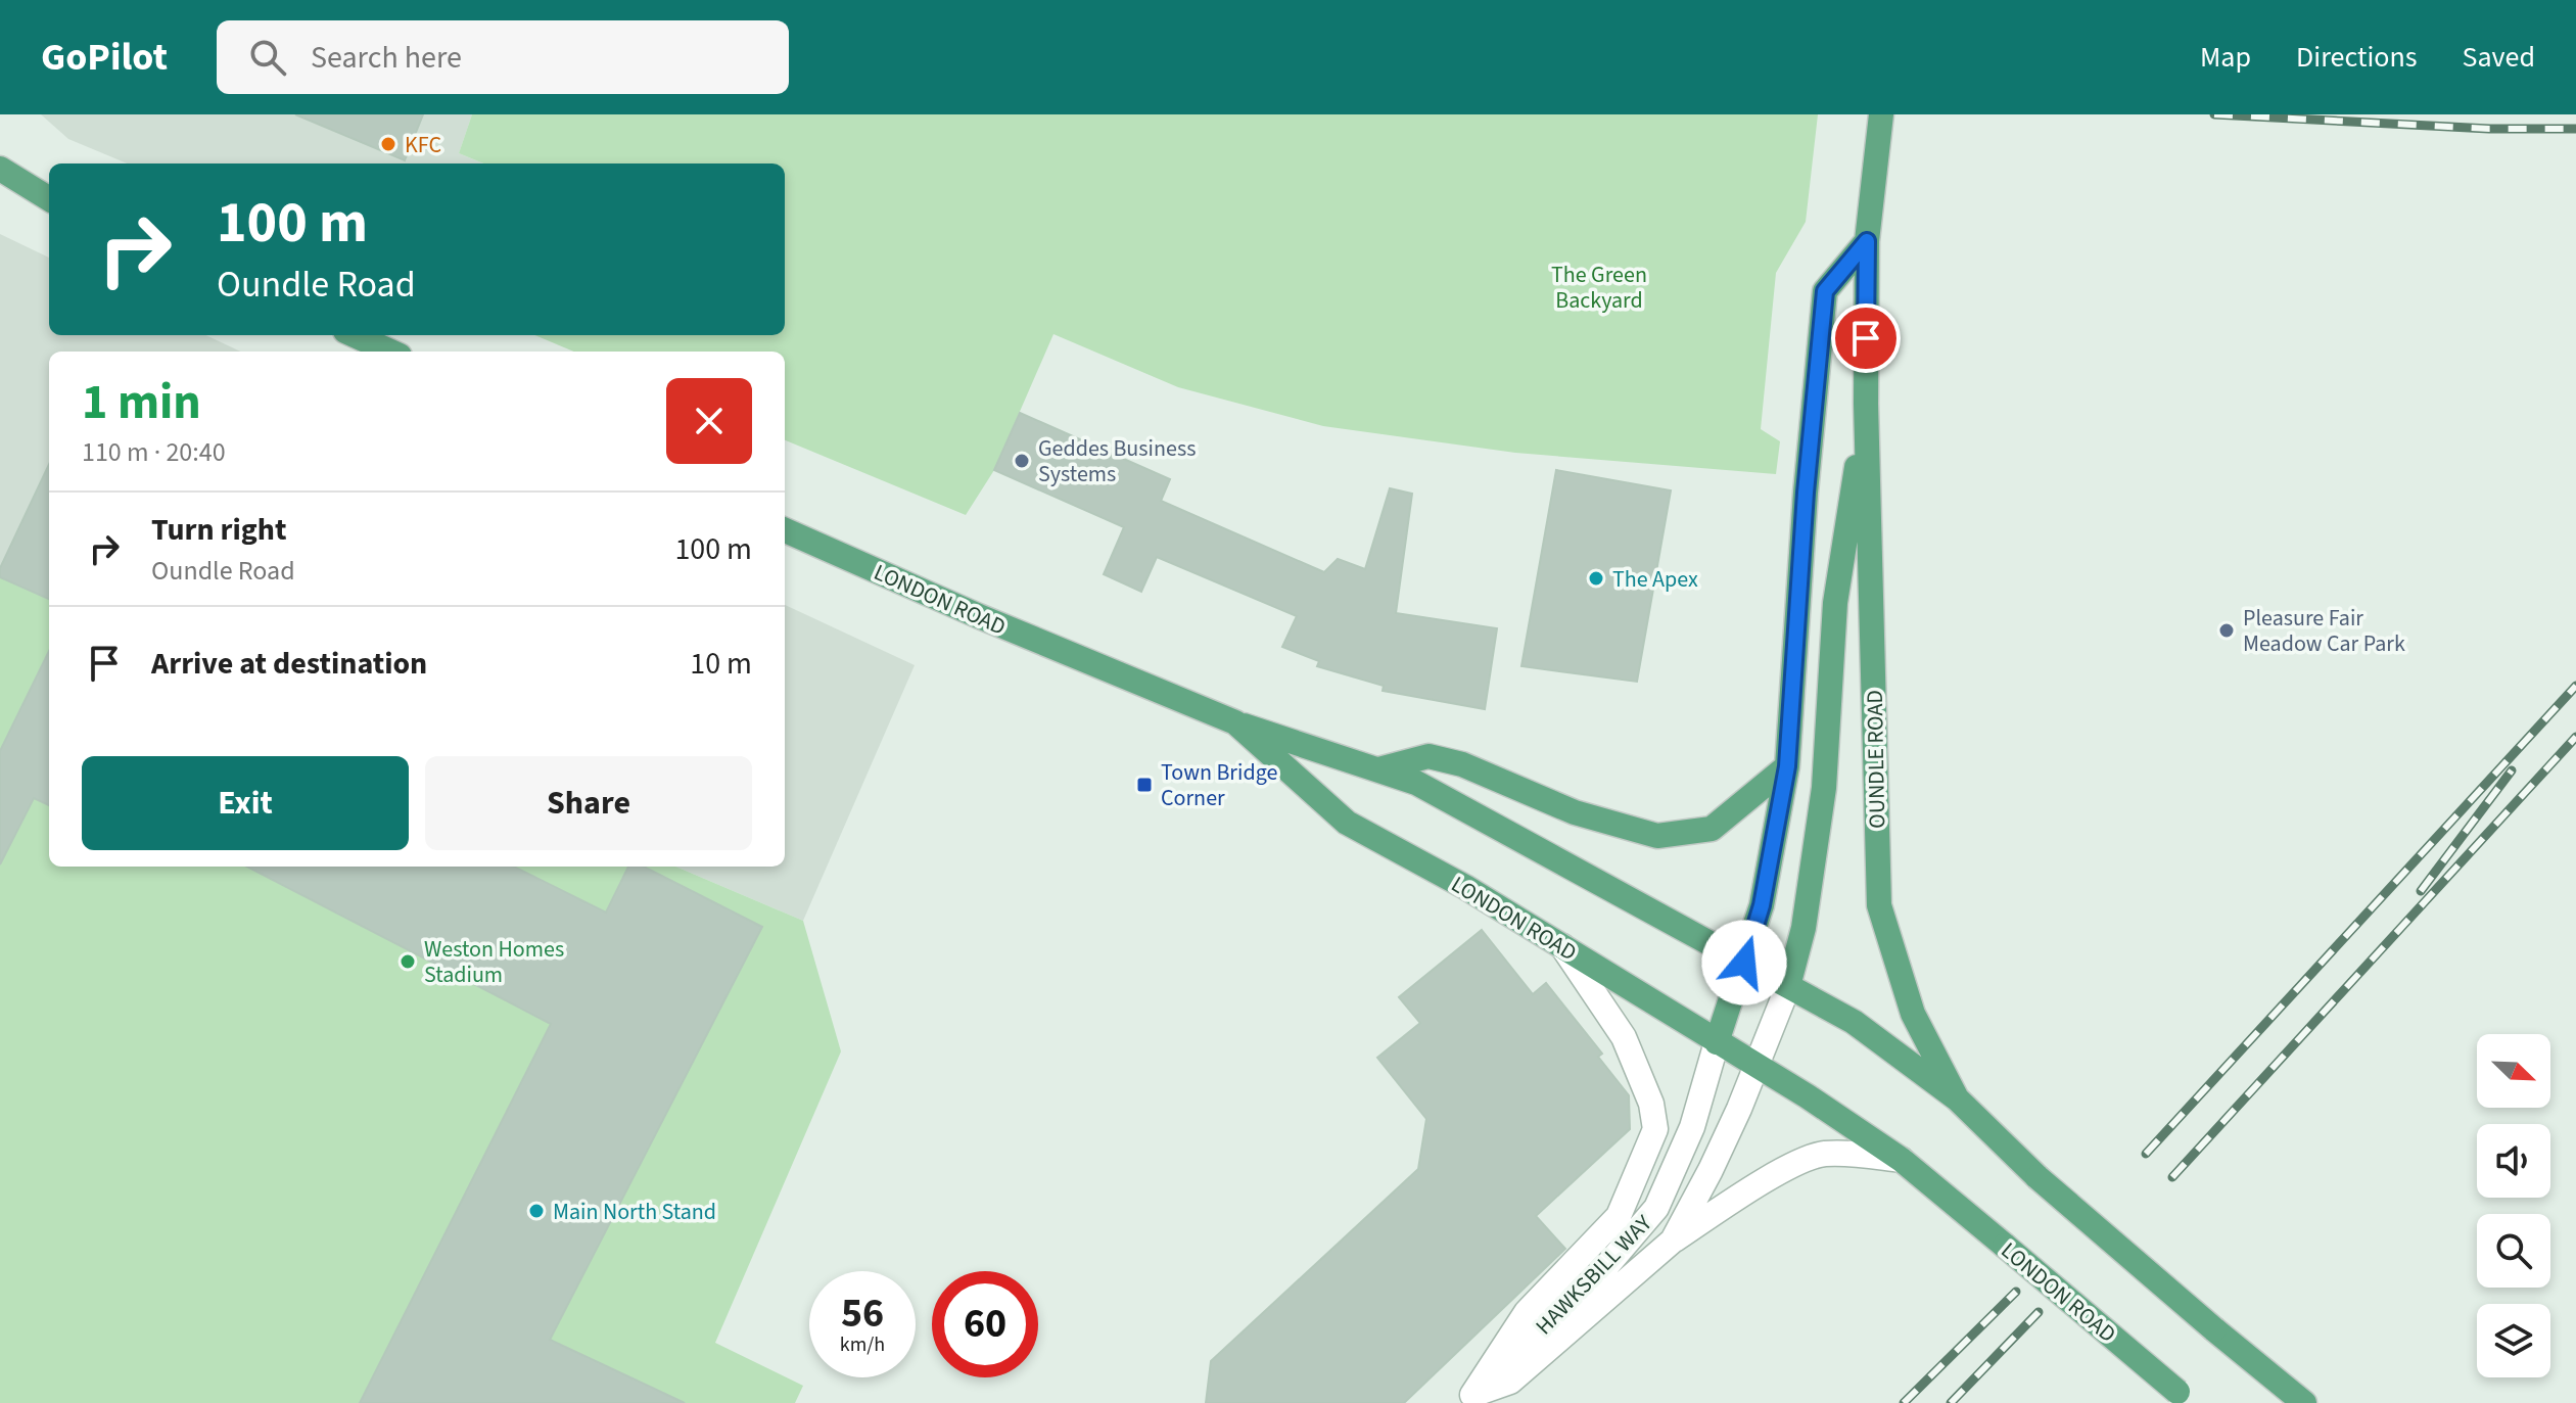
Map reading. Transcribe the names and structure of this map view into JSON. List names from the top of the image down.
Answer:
{
  "streets": {
    "main road": ["LONDON ROAD", "OUNDLE ROAD"],
    "street": ["HAWKSBILL WAY"]
  },
  "crossings": [
    ["LONDON ROAD", "HAWKSBILL WAY"],
    ["OUNDLE ROAD", "HAWKSBILL WAY"]
  ],
  "parks": ["The Green Backyard"],
  "places": {
    "other": [
      "KFC",
      "Geddes Business Systems",
      "The Apex",
      "Pleasure Fair Meadow Car Park",
      "Weston Homes Stadium",
      "Main North Stand"
    ],
    "transit": ["Town Bridge Corner"]
  },
  "north": "bottom right",
  "page": {
    "header": "GoPilot",
    "search": "Search here",
    "nav": ["Map", "Directions", "Saved"],
    "turn": ["100 m", "Oundle Road"],
    "heading": ["1 min", "110 m · 20:40"],
    "list": [
      {
        "name": "Turn right",
        "note": "Oundle Road",
        "value": "100 m"
      },
      {
        "name": "Arrive at destination",
        "value": "10 m"
      }
    ],
    "buttons": ["Exit", "Share"],
    "speed": "56 km/h",
    "limit": "60"
  }
}
